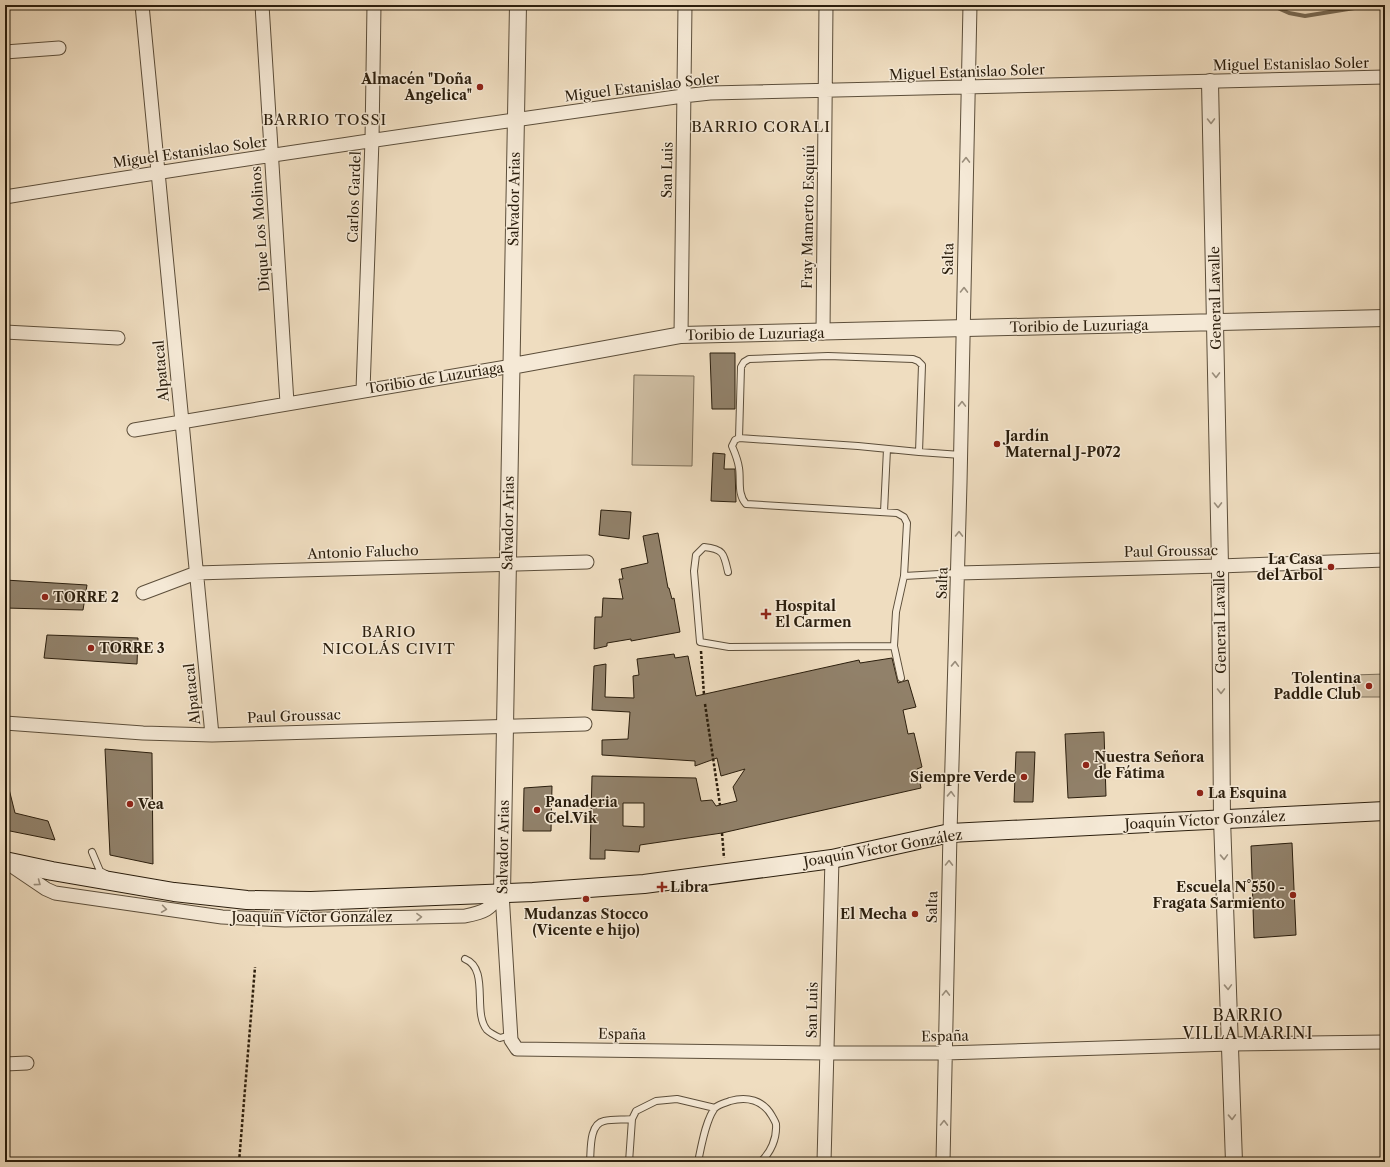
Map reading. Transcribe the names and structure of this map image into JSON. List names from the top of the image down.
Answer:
{
  "streets": {
    "main road": ["Joaquín Víctor González"],
    "street": [
      "Miguel Estanislao Soler",
      "San Luis",
      "Carlos Gardel",
      "Salvador Arias",
      "Fray Mamerto Esquiú",
      "Dique Los Molinos",
      "Salta",
      "General Lavalle",
      "Toribio de Luzuriaga",
      "Alpatacal",
      "Paul Groussac",
      "Antonio Falucho",
      "España"
    ]
  },
  "crossings": [
    ["Miguel Estanislao Soler", "San Luis"],
    ["Miguel Estanislao Soler", "Carlos Gardel"],
    ["Miguel Estanislao Soler", "Salvador Arias"],
    ["Miguel Estanislao Soler", "Fray Mamerto Esquiú"],
    ["Miguel Estanislao Soler", "Dique Los Molinos"],
    ["Miguel Estanislao Soler", "Salta"],
    ["Miguel Estanislao Soler", "General Lavalle"],
    ["Miguel Estanislao Soler", "Alpatacal"],
    ["San Luis", "Toribio de Luzuriaga"],
    ["San Luis", "Joaquín Víctor González"],
    ["San Luis", "España"],
    ["Carlos Gardel", "Toribio de Luzuriaga"],
    ["Salvador Arias", "Toribio de Luzuriaga"],
    ["Salvador Arias", "Paul Groussac"],
    ["Salvador Arias", "Antonio Falucho"],
    ["Salvador Arias", "Joaquín Víctor González"],
    ["Salvador Arias", "España"],
    ["Fray Mamerto Esquiú", "Toribio de Luzuriaga"],
    ["Dique Los Molinos", "Toribio de Luzuriaga"],
    ["Salta", "Toribio de Luzuriaga"],
    ["Salta", "Paul Groussac"],
    ["Salta", "Joaquín Víctor González"],
    ["Salta", "España"],
    ["General Lavalle", "Toribio de Luzuriaga"],
    ["General Lavalle", "Paul Groussac"],
    ["General Lavalle", "Joaquín Víctor González"],
    ["General Lavalle", "España"],
    ["Toribio de Luzuriaga", "Alpatacal"],
    ["Alpatacal", "Paul Groussac"],
    ["Alpatacal", "Antonio Falucho"]
  ],
  "one_way": ["Salta", "General Lavalle"],
  "districts": [
    "BARRIO TOSSI",
    "BARRIO CORALI",
    "BARIO NICOLÁS CIVIT",
    "BARRIO VILLA MARINI"
  ],
  "places": {
    "other": [
      "Almacén \"Doña Angelica\"",
      "Jardín Maternal J-P072",
      "La Casa del Arbol",
      "TORRE 2",
      "TORRE 3",
      "Tolentina Paddle Club",
      "Nuestra Señora de Fátima",
      "Siempre Verde",
      "La Esquina",
      "Vea",
      "Panaderia Cel.Vik",
      "Escuela N°550 - Fragata Sarmiento",
      "Mudanzas Stocco (Vicente e hijo)",
      "El Mecha"
    ],
    "health": ["Hospital El Carmen", "Libra"]
  }
}
